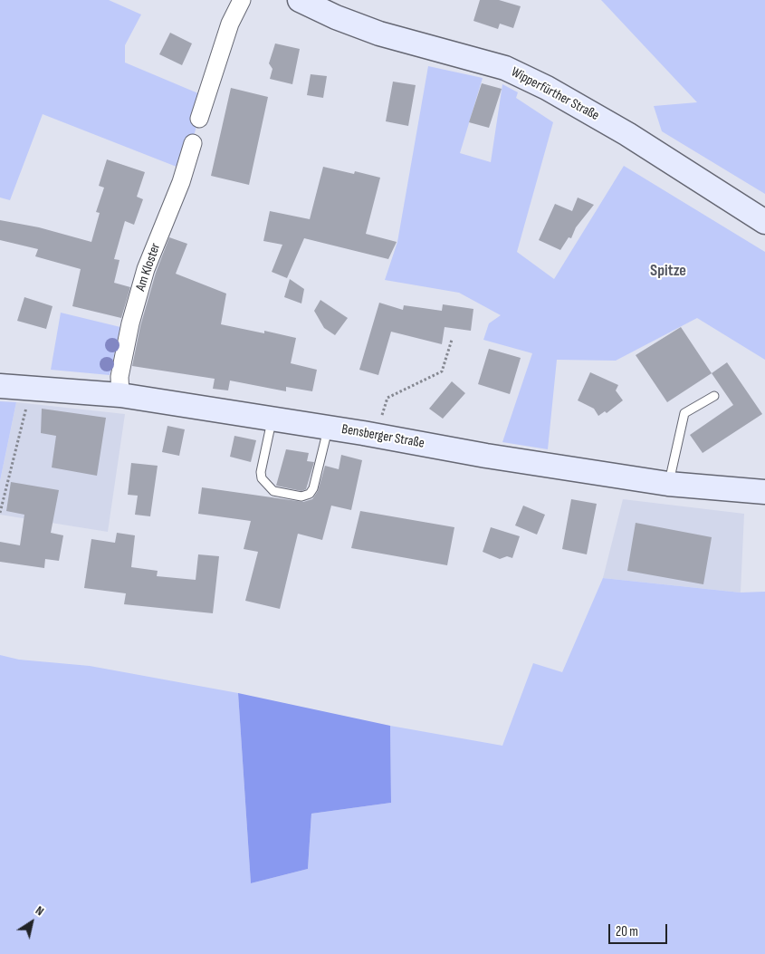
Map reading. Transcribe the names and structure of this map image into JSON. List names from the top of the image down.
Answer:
{
  "streets": {
    "main road": ["Wipperfürther Straße", "Bensberger Straße"],
    "street": ["Am Kloster"]
  },
  "crossings": [
    ["Am Kloster", "Bensberger Straße"]
  ],
  "districts": ["Spitze"],
  "scale_bar": "20 m",
  "north": "top right"
}
